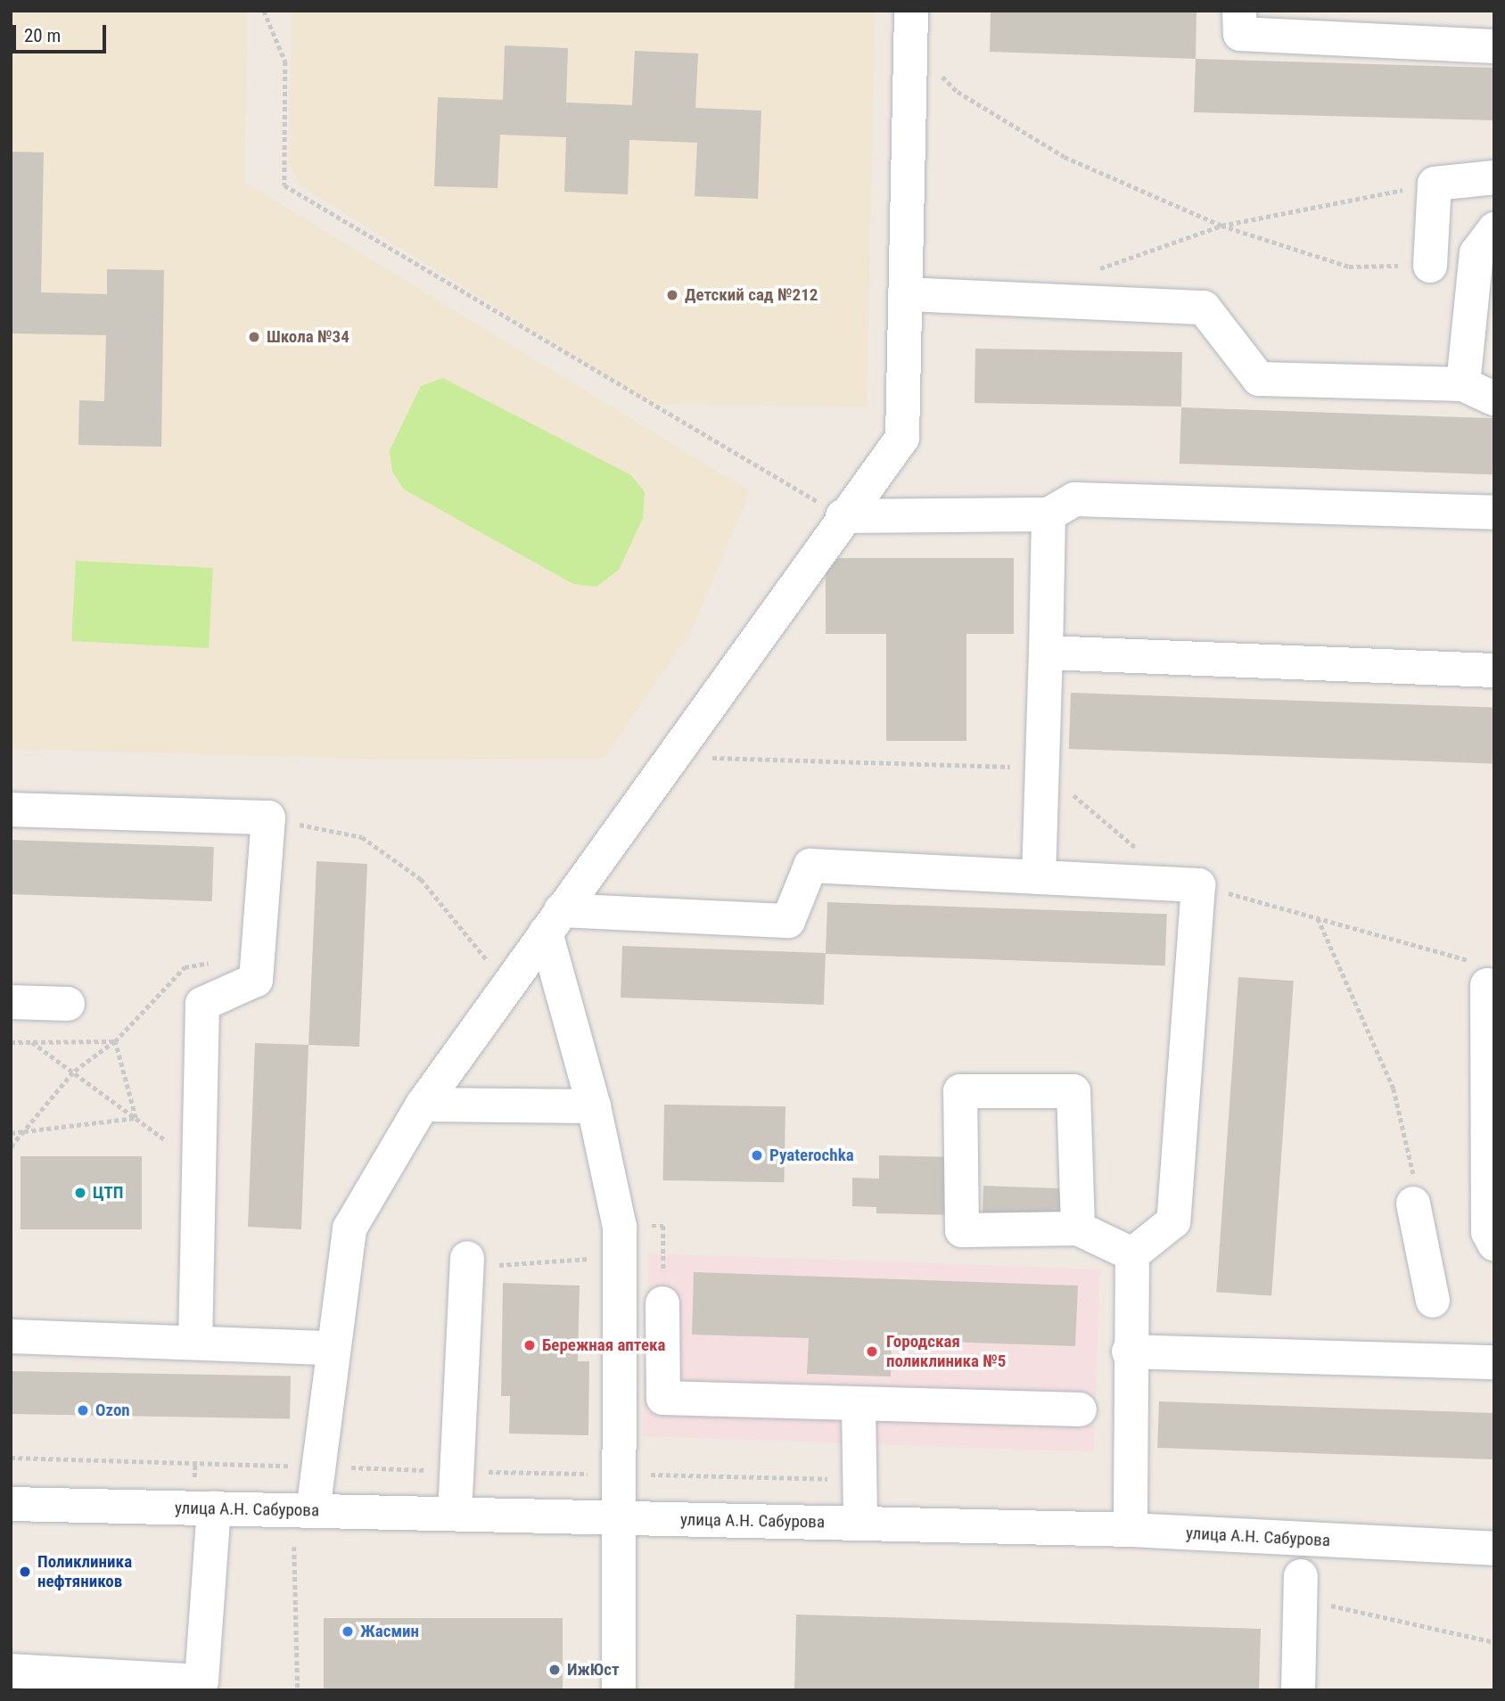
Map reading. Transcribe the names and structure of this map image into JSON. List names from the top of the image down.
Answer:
{
  "streets": {
    "street": ["улица А.Н. Сабурова"]
  },
  "places": [
    "Детский сад №212",
    "Школа №34",
    "Pyaterochka",
    "ЦТП",
    "Бережная аптека",
    "Городская поликлиника №5",
    "Ozon",
    "Поликлиника нефтяников",
    "Жасмин",
    "ИжЮст"
  ],
  "scale_bar": "20 m"
}
